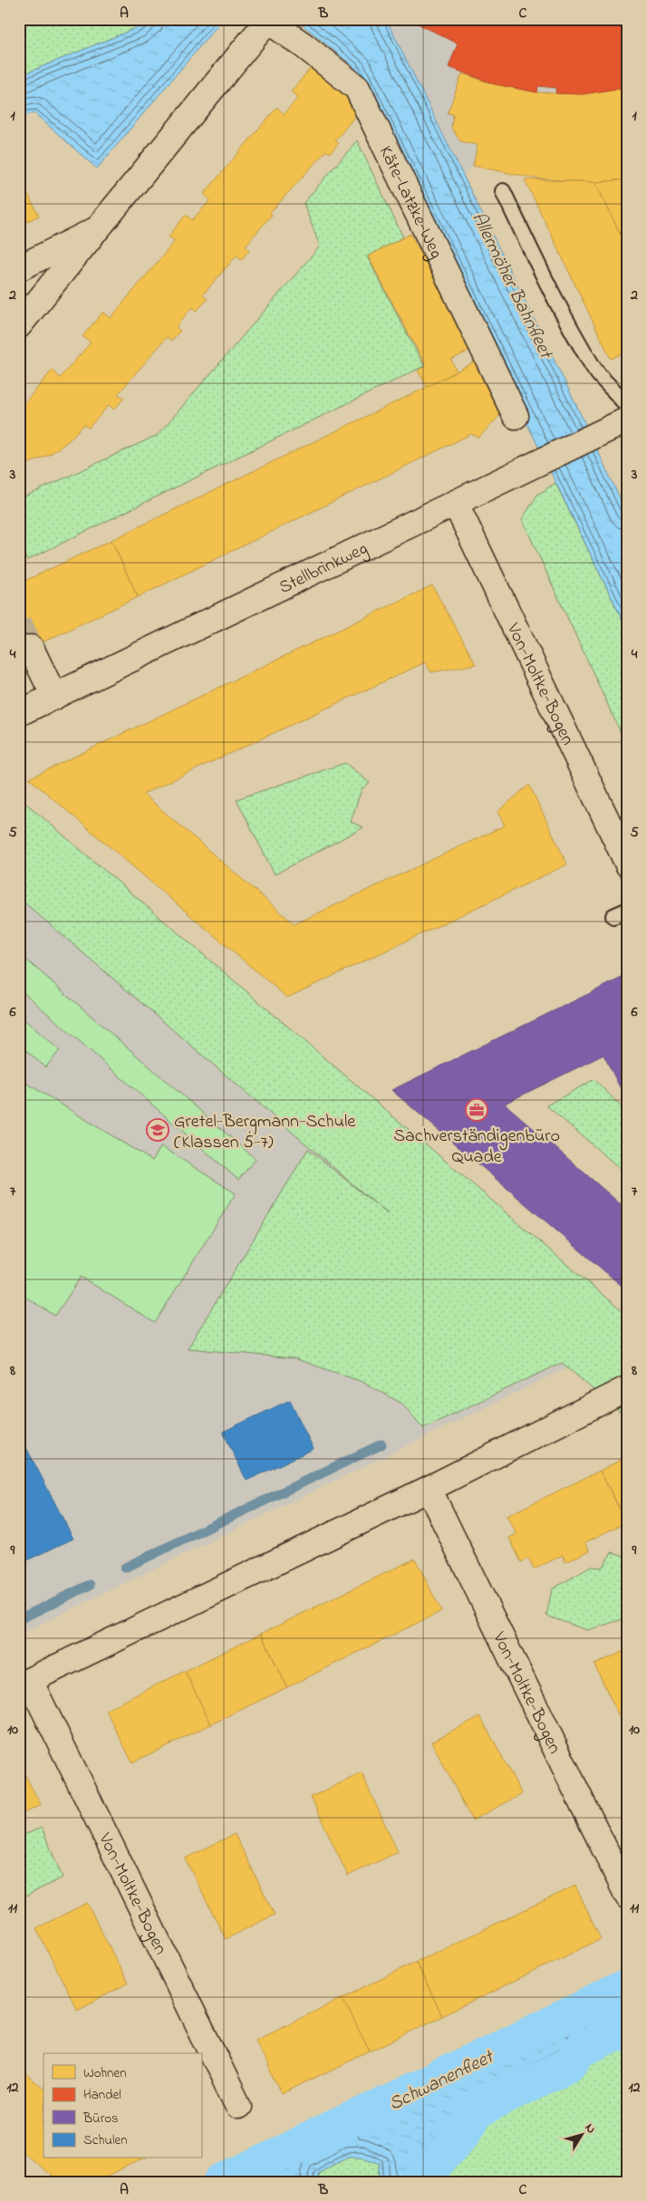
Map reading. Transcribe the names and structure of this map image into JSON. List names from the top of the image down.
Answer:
{
  "streets": {
    "street": ["Käte-Latzke-Weg", "Stellbrinkweg", "Von-Moltke-Bogen"]
  },
  "crossings": [
    ["Stellbrinkweg", "Von-Moltke-Bogen"]
  ],
  "water": ["Allermöher Bahnfleet", "Schwanenfleet"],
  "places": {
    "office": ["Sachverständigenbüro Quade"],
    "school or university": ["Gretel-Bergmann-Schule (Klassen 5-7)"]
  },
  "legend": [
    "Wohnen",
    "Handel",
    "Büros",
    "Schulen"
  ],
  "north": "top right",
  "grid": {
    "columns": ["A", "B", "C"],
    "rows": [
      "1",
      "2",
      "3",
      "4",
      "5",
      "6",
      "7",
      "8",
      "9",
      "10",
      "11",
      "12"
    ]
  }
}
